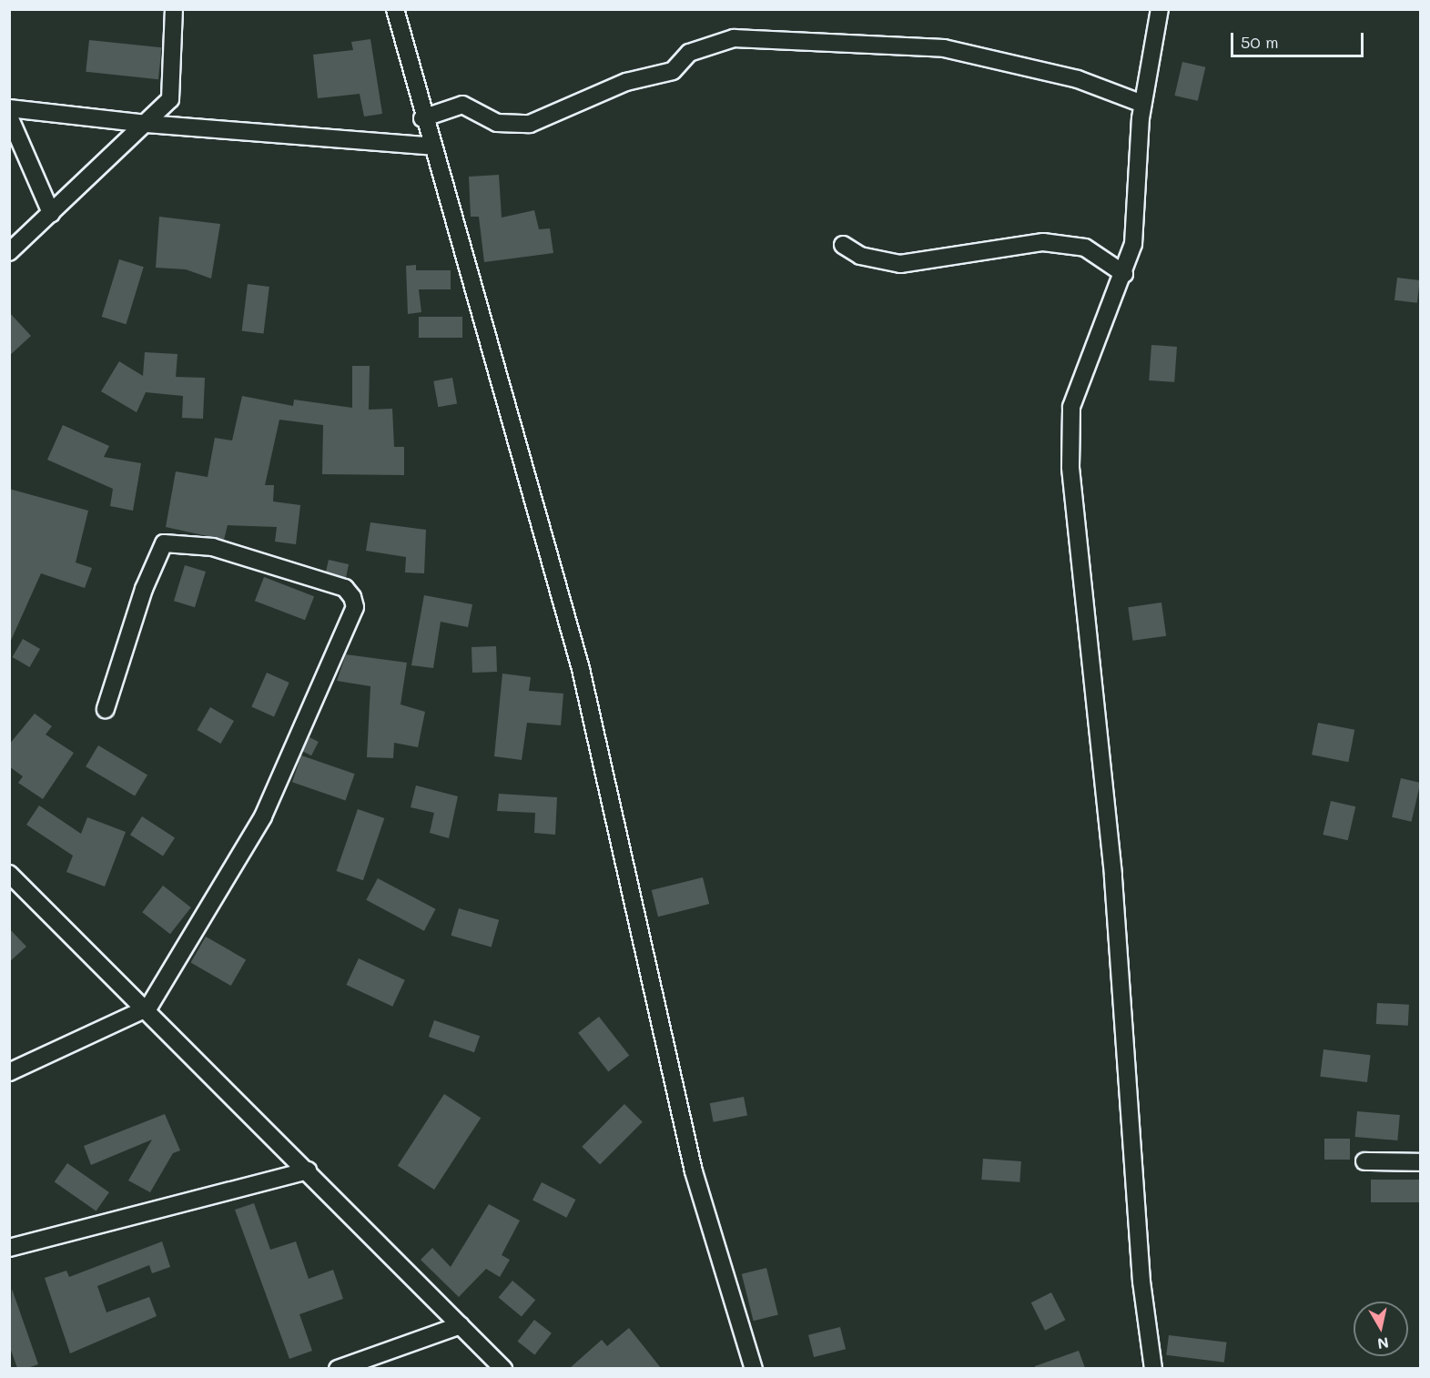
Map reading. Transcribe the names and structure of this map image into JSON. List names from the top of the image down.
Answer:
{
  "scale_bar": "50 m",
  "north": "bottom"
}
